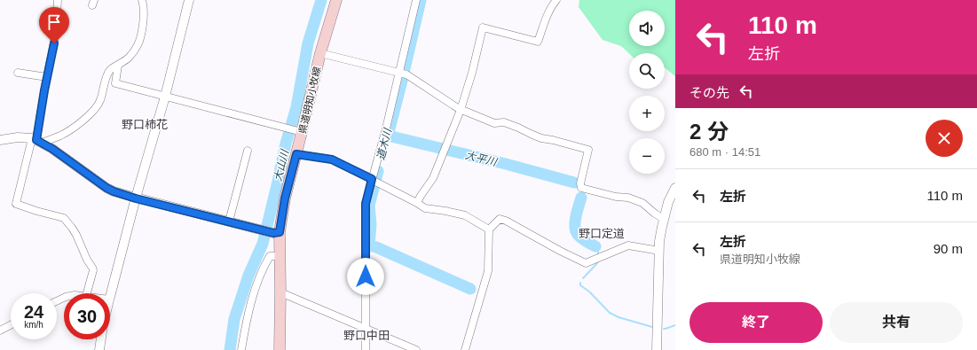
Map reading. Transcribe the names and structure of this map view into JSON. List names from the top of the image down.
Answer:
{
  "streets": {
    "main road": ["県道明知小牧線"]
  },
  "districts": ["野口柿花", "野口定道", "野口中田"],
  "water": ["道木川", "大平川", "大山川"],
  "page": {
    "turn": ["110 m", "左折"],
    "map_buttons": ["+", "−"],
    "then": "その先",
    "heading": ["2 分", "680 m · 14:51"],
    "list": [
      {
        "name": "左折",
        "value": "110 m"
      },
      {
        "name": "左折",
        "note": "県道明知小牧線",
        "value": "90 m"
      }
    ],
    "speed": "24 km/h",
    "limit": "30",
    "buttons": ["終了", "共有"]
  }
}
